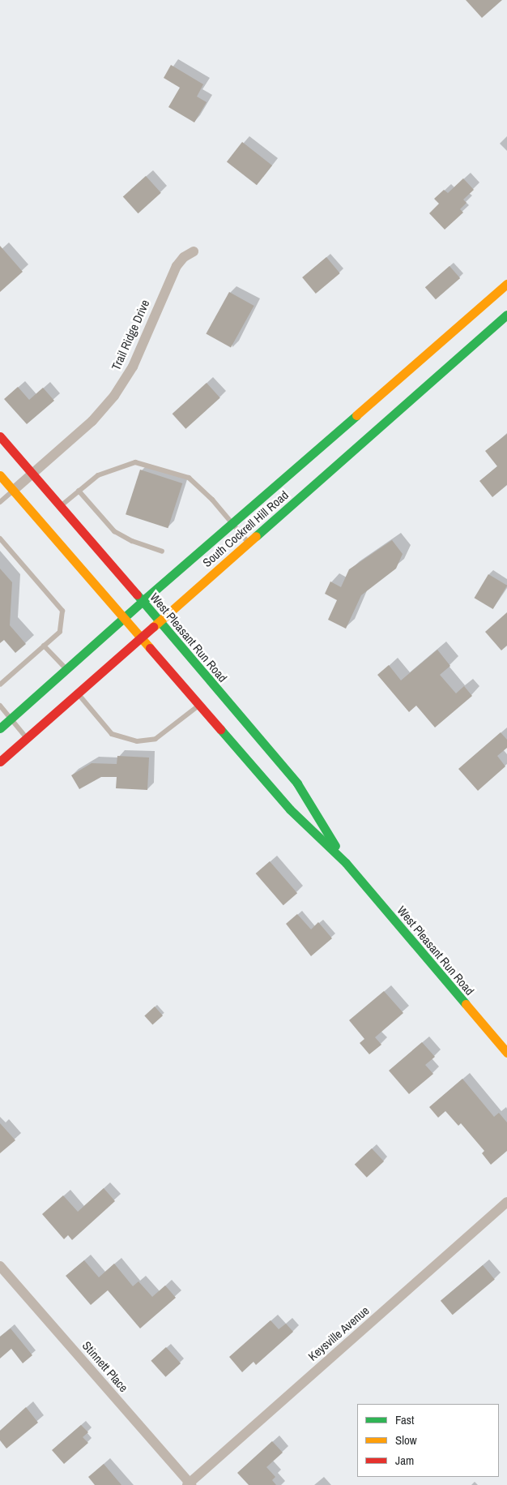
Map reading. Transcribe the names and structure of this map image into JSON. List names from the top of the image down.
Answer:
{
  "streets": {
    "main road": ["South Cockrell Hill Road", "West Pleasant Run Road"],
    "street": ["Trail Ridge Drive", "Keysville Avenue", "Stinnett Place"]
  },
  "crossings": [
    ["Trail Ridge Drive", "West Pleasant Run Road"],
    ["South Cockrell Hill Road", "West Pleasant Run Road"],
    ["Keysville Avenue", "Stinnett Place"]
  ],
  "legend": ["Fast", "Slow", "Jam"]
}
